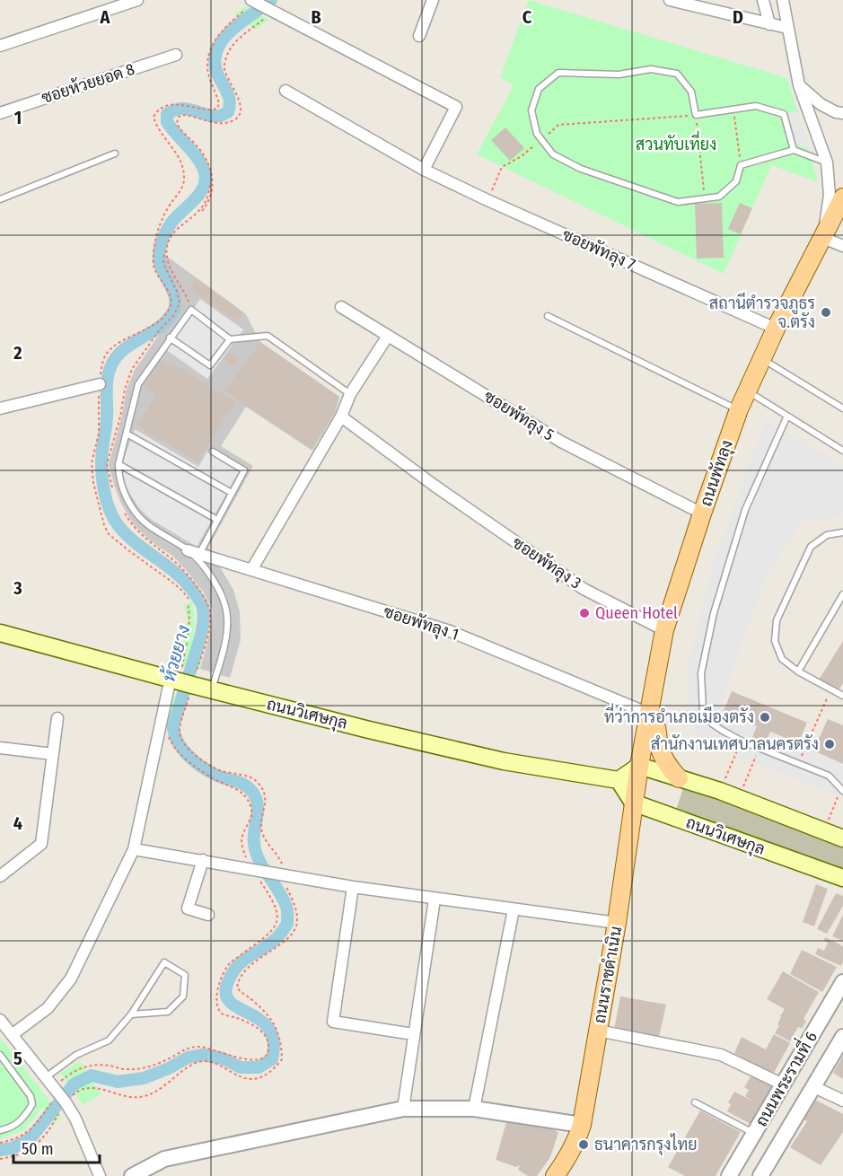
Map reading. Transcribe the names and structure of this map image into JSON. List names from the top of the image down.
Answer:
{
  "streets": {
    "main road": ["ถนนพัทลุง", "ถนนวิเศษกุล", "ถนนราชดำเนิน"],
    "street": [
      "ซอยห้วยยอด 8",
      "ซอยพัทลุง 7",
      "ซอยพัทลุง 5",
      "ซอยพัทลุง 3",
      "ซอยพัทลุง 1",
      "ถนนพระรามที่ 6"
    ]
  },
  "crossings": [
    ["ซอยพัทลุง 7", "ถนนพัทลุง"],
    ["ซอยพัทลุง 5", "ถนนพัทลุง"],
    ["ถนนพัทลุง", "ซอยพัทลุง 3"],
    ["ถนนพัทลุง", "ซอยพัทลุง 1"],
    ["ถนนพัทลุง", "ถนนราชดำเนิน"],
    ["ถนนวิเศษกุล", "ถนนราชดำเนิน"]
  ],
  "water": ["ห้วยยาง"],
  "parks": ["สวนทับเที่ยง"],
  "places": [
    "สถานีตำรวจภูธร จ.ตรัง",
    "Queen Hotel",
    "ที่ว่าการอำเภอเมืองตรัง",
    "สำนักงานเทศบาลนครตรัง",
    "ธนาคารกรุงไทย"
  ],
  "scale_bar": "50 m",
  "grid": {
    "columns": [
      "A",
      "B",
      "C",
      "D"
    ],
    "rows": [
      "1",
      "2",
      "3",
      "4",
      "5"
    ]
  }
}
